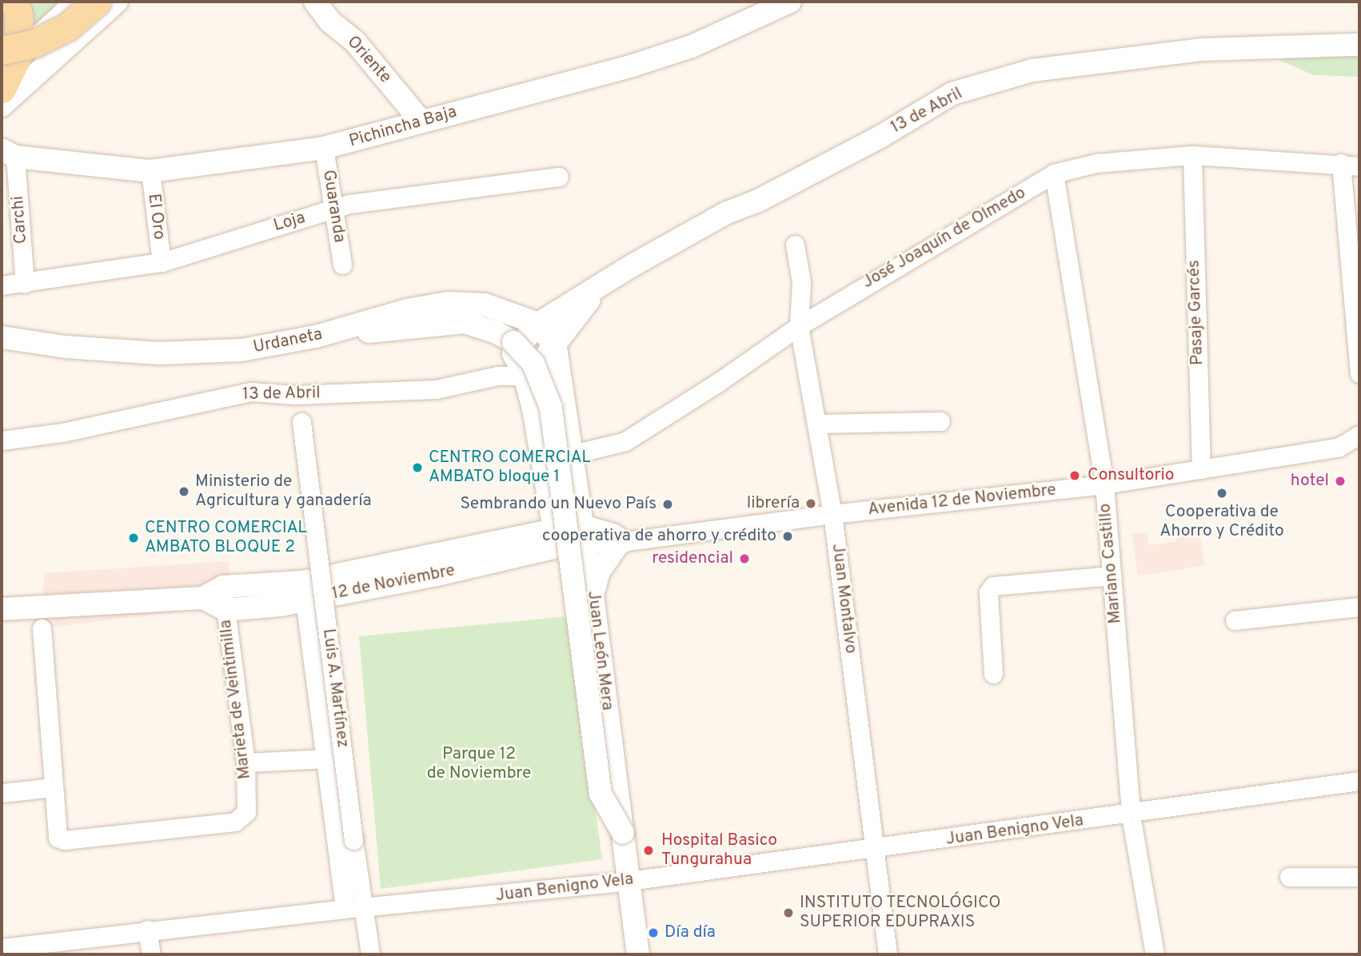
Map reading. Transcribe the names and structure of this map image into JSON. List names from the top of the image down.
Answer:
{
  "streets": {
    "street": [
      "Oriente",
      "13 de Abril",
      "Pichincha Baja",
      "Guaranda",
      "El Oro",
      "Carchi",
      "Loja",
      "José Joaquín de Olmedo",
      "Pasaje Garcés",
      "Urdaneta",
      "Avenida 12 de Noviembre",
      "Mariano Castillo",
      "12 de Noviembre",
      "Juan Montalvo",
      "Juan León Mera",
      "Luis A. Martínez",
      "Marieta de Veintimilla",
      "Juan Benigno Vela"
    ]
  },
  "crossings": [
    ["Oriente", "Pichincha Baja"],
    ["13 de Abril", "Urdaneta"],
    ["13 de Abril", "Juan León Mera"],
    ["13 de Abril", "Luis A. Martínez"],
    ["Pichincha Baja", "Guaranda"],
    ["Pichincha Baja", "El Oro"],
    ["Pichincha Baja", "Carchi"],
    ["Guaranda", "Loja"],
    ["El Oro", "Loja"],
    ["Carchi", "Loja"],
    ["José Joaquín de Olmedo", "Pasaje Garcés"],
    ["José Joaquín de Olmedo", "Mariano Castillo"],
    ["José Joaquín de Olmedo", "Juan Montalvo"],
    ["José Joaquín de Olmedo", "Juan León Mera"],
    ["Pasaje Garcés", "Avenida 12 de Noviembre"],
    ["Avenida 12 de Noviembre", "Mariano Castillo"],
    ["Avenida 12 de Noviembre", "Juan Montalvo"],
    ["Mariano Castillo", "Juan Benigno Vela"],
    ["12 de Noviembre", "Juan León Mera"],
    ["12 de Noviembre", "Luis A. Martínez"],
    ["12 de Noviembre", "Marieta de Veintimilla"],
    ["Juan Montalvo", "Juan Benigno Vela"],
    ["Juan León Mera", "Juan Benigno Vela"],
    ["Luis A. Martínez", "Juan Benigno Vela"]
  ],
  "parks": ["Parque 12 de Noviembre"],
  "places": [
    "CENTRO COMERCIAL AMBATO bloque 1",
    "Consultorio",
    "hotel",
    "Ministerio de Agricultura y ganadería",
    "Cooperativa de Ahorro y Crédito",
    "librería",
    "Sembrando un Nuevo País",
    "cooperativa de ahorro y crédito",
    "CENTRO COMERCIAL AMBATO BLOQUE 2",
    "residencial",
    "Hospital Basico Tungurahua",
    "INSTITUTO TECNOLÓGICO SUPERIOR EDUPRAXIS",
    "Día día"
  ]
}
